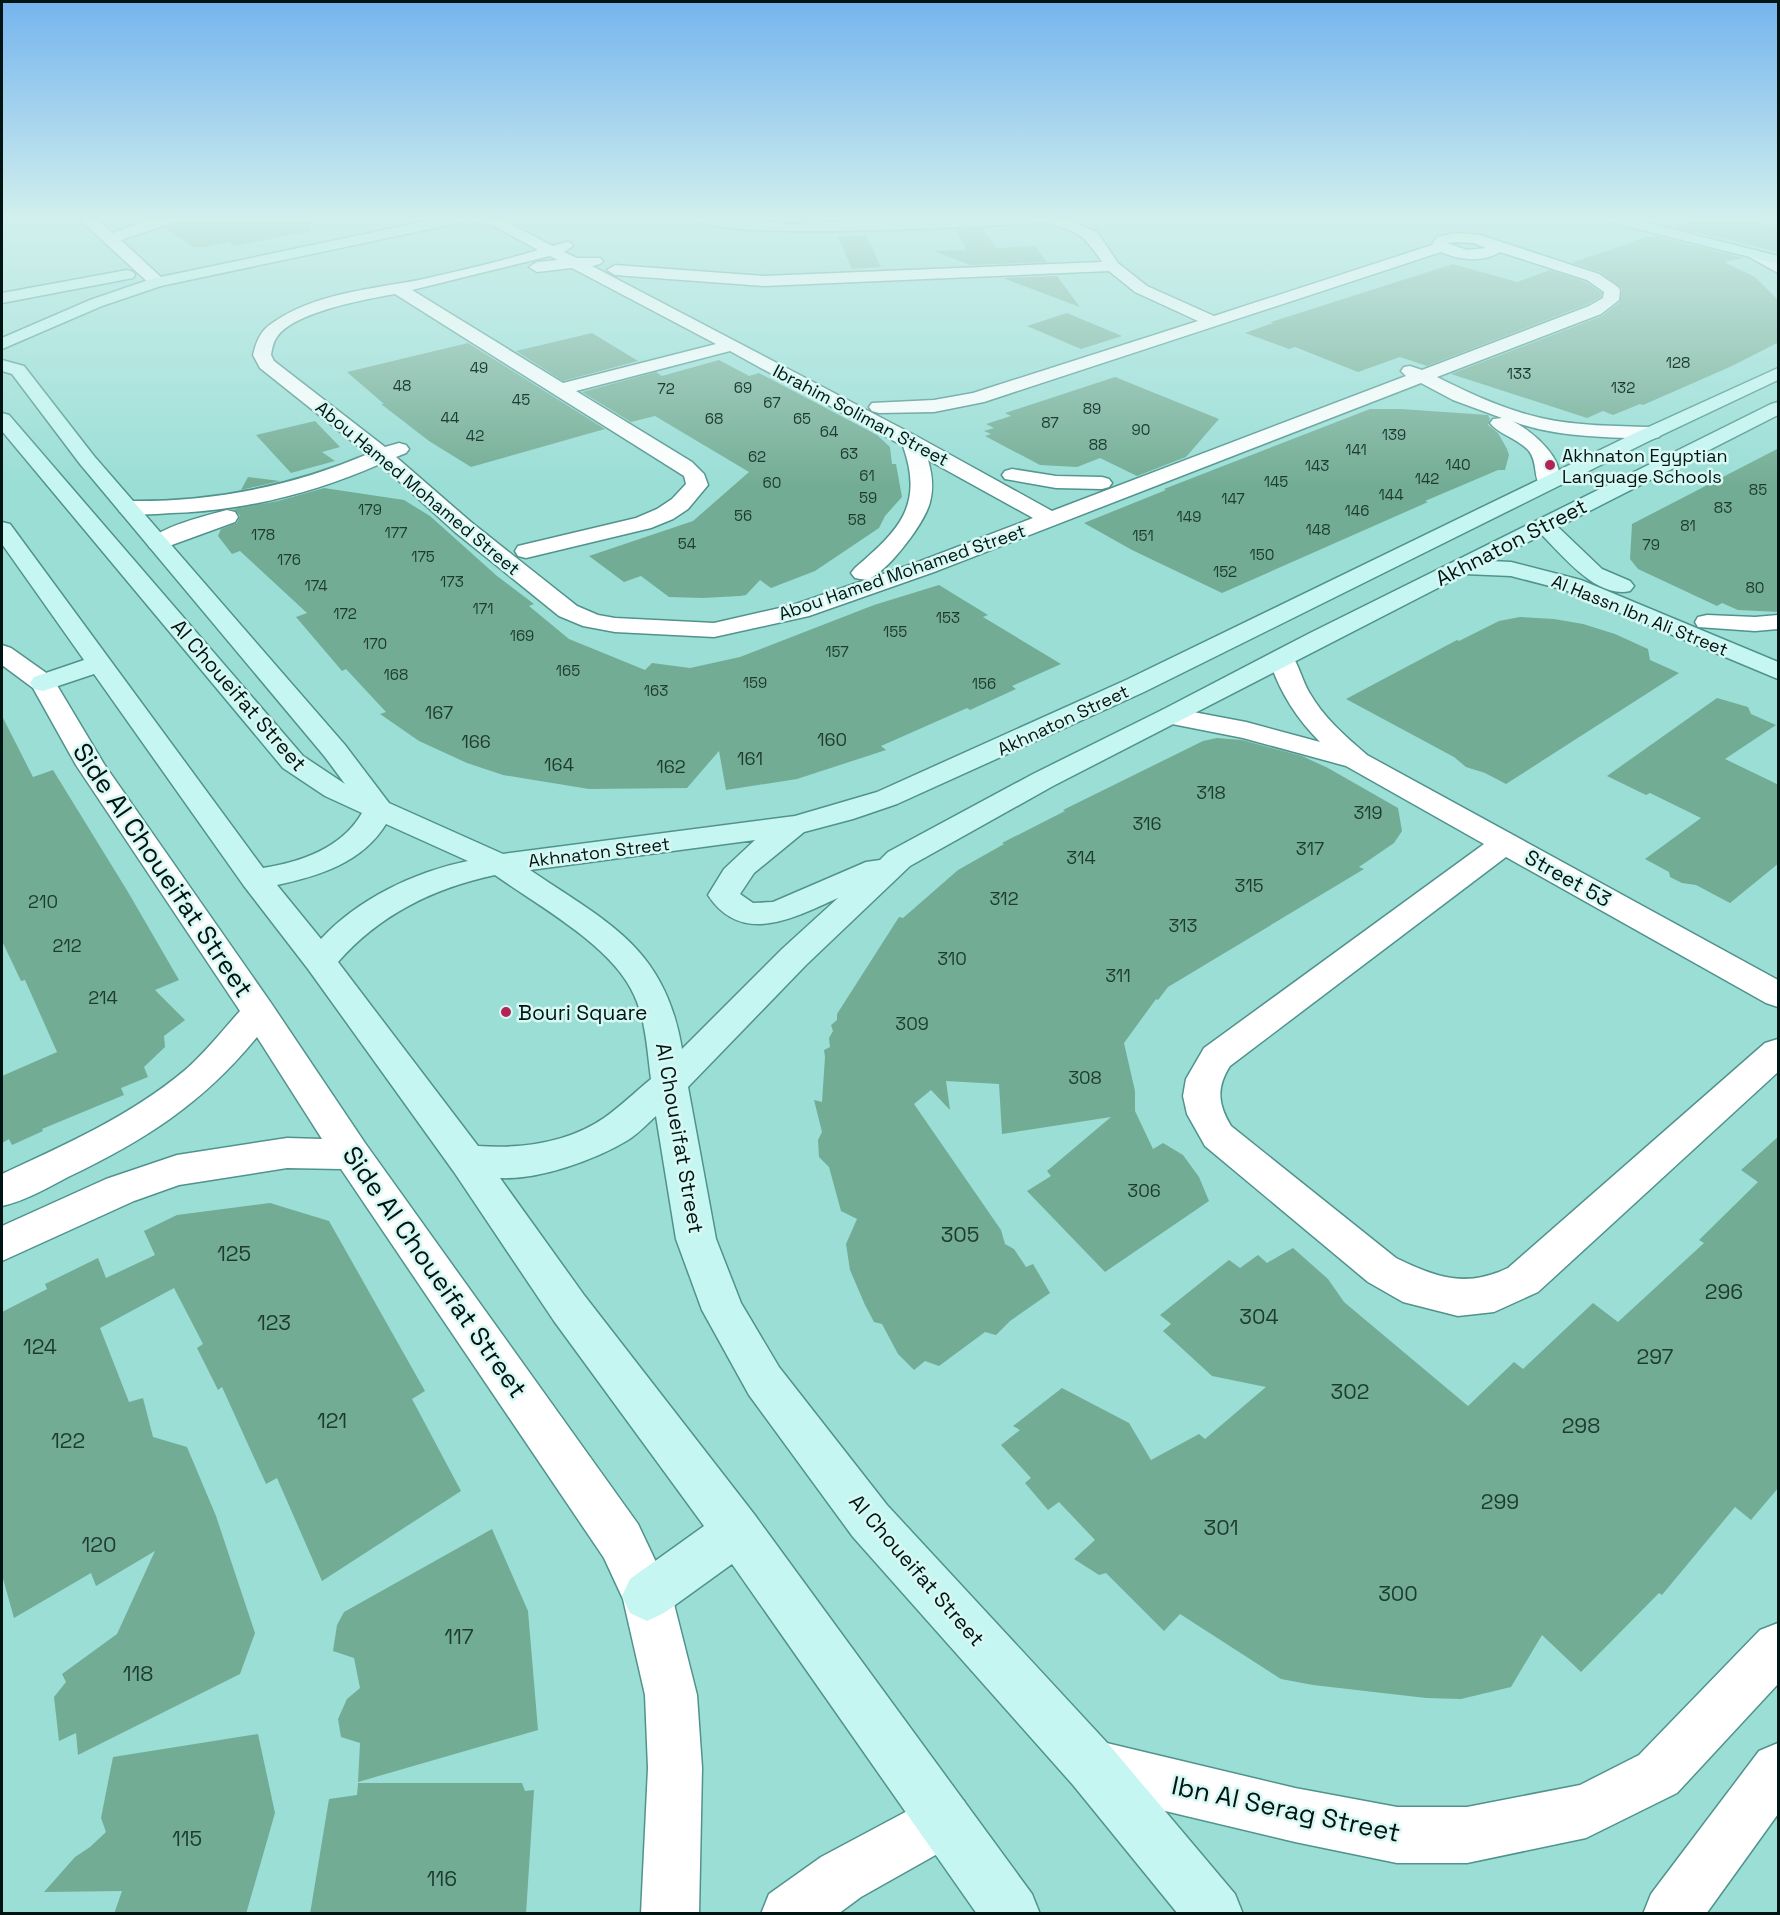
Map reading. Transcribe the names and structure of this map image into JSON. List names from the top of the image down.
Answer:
{
  "streets": {
    "main road": ["Akhnaton Street", "Al Hassn Ibn Ali Street", "Al Choueifat Street"],
    "street": [
      "Ibrahim Soliman Street",
      "Abou Hamed Mohamed Street",
      "Side Al Choueifat Street",
      "Street 53",
      "Ibn Al Serag Street"
    ]
  },
  "crossings": [
    ["Ibrahim Soliman Street", "Abou Hamed Mohamed Street"],
    ["Akhnaton Street", "Al Hassn Ibn Ali Street"],
    ["Akhnaton Street", "Al Choueifat Street"],
    ["Akhnaton Street", "Street 53"],
    ["Al Choueifat Street", "Ibn Al Serag Street"]
  ],
  "places": ["Akhnaton Egyptian Language Schools", "Bouri Square"],
  "house_numbers": [
    "128",
    "49",
    "133",
    "48",
    "69",
    "132",
    "72",
    "45",
    "67",
    "89",
    "44",
    "68",
    "65",
    "87",
    "90",
    "64",
    "139",
    "42",
    "88",
    "141",
    "63",
    "62",
    "140",
    "143",
    "61",
    "142",
    "145",
    "60",
    "85",
    "144",
    "59",
    "147",
    "83",
    "179",
    "146",
    "56",
    "149",
    "58",
    "81",
    "148",
    "177",
    "178",
    "151",
    "54",
    "79",
    "150",
    "175",
    "176",
    "152",
    "173",
    "174",
    "80",
    "171",
    "172",
    "153",
    "155",
    "169",
    "170",
    "157",
    "165",
    "168",
    "159",
    "156",
    "163",
    "167",
    "160",
    "166",
    "161",
    "164",
    "162",
    "318",
    "319",
    "316",
    "317",
    "314",
    "315",
    "312",
    "210",
    "313",
    "212",
    "310",
    "311",
    "214",
    "309",
    "308",
    "306",
    "305",
    "125",
    "296",
    "304",
    "123",
    "124",
    "297",
    "302",
    "121",
    "298",
    "122",
    "299",
    "301",
    "120",
    "300",
    "117",
    "118",
    "115",
    "116"
  ]
}
